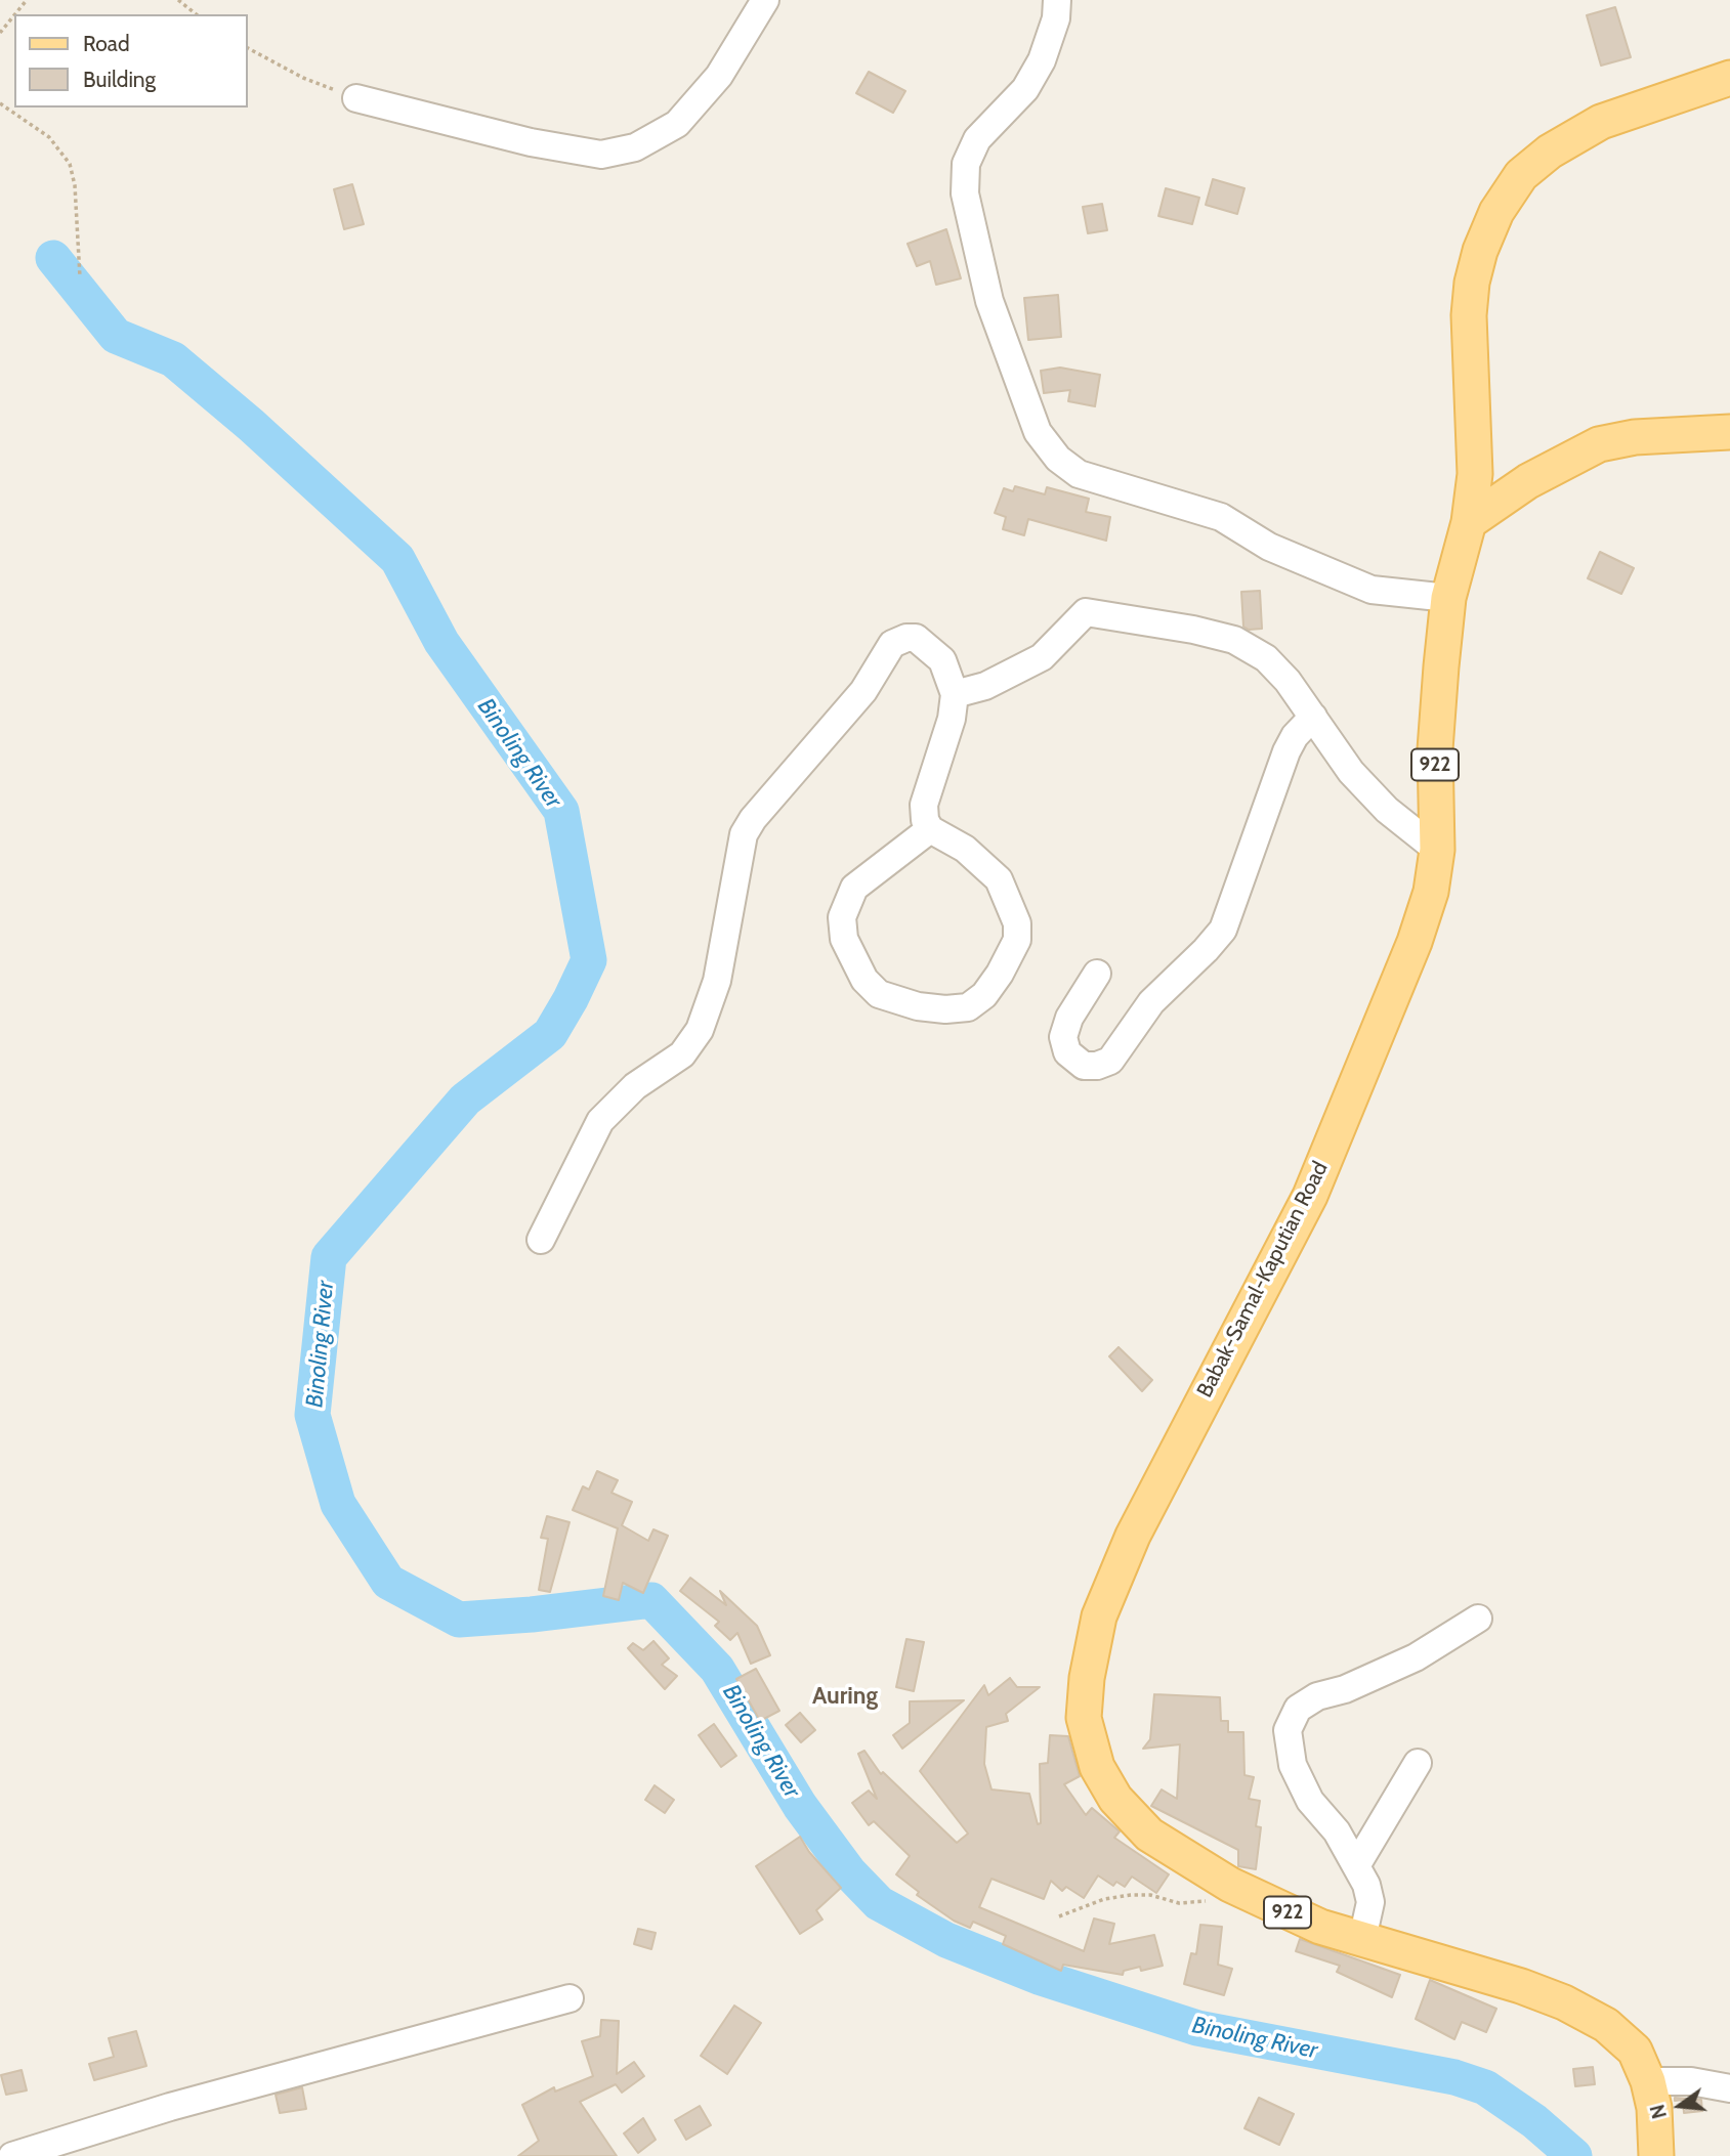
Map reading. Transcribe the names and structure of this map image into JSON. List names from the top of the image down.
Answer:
{
  "streets": {
    "main road": ["922", "Babak-Samal-Kaputian Road"]
  },
  "districts": ["Auring"],
  "water": ["Binoling River"],
  "legend": ["Road", "Building"],
  "north": "left"
}
